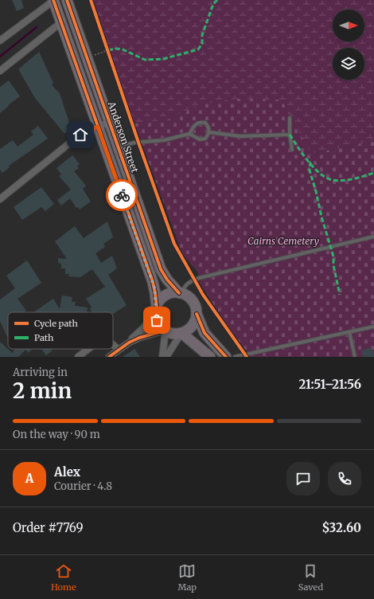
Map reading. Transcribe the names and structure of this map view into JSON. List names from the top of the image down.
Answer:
{
  "streets": {
    "main road": ["Anderson Street"]
  },
  "parks": ["Cairns Cemetery"],
  "legend": ["Cycle path", "Path"],
  "north": "right",
  "page": {
    "heading": ["2 min", "Arriving in", "21:51–21:56"],
    "panel": [
      "Alex",
      "Courier · 4.8",
      "Order #7769",
      "$32.60"
    ],
    "bar": "On the way · 90 m",
    "round": "A",
    "tabs": ["Home", "Map", "Saved"]
  }
}
